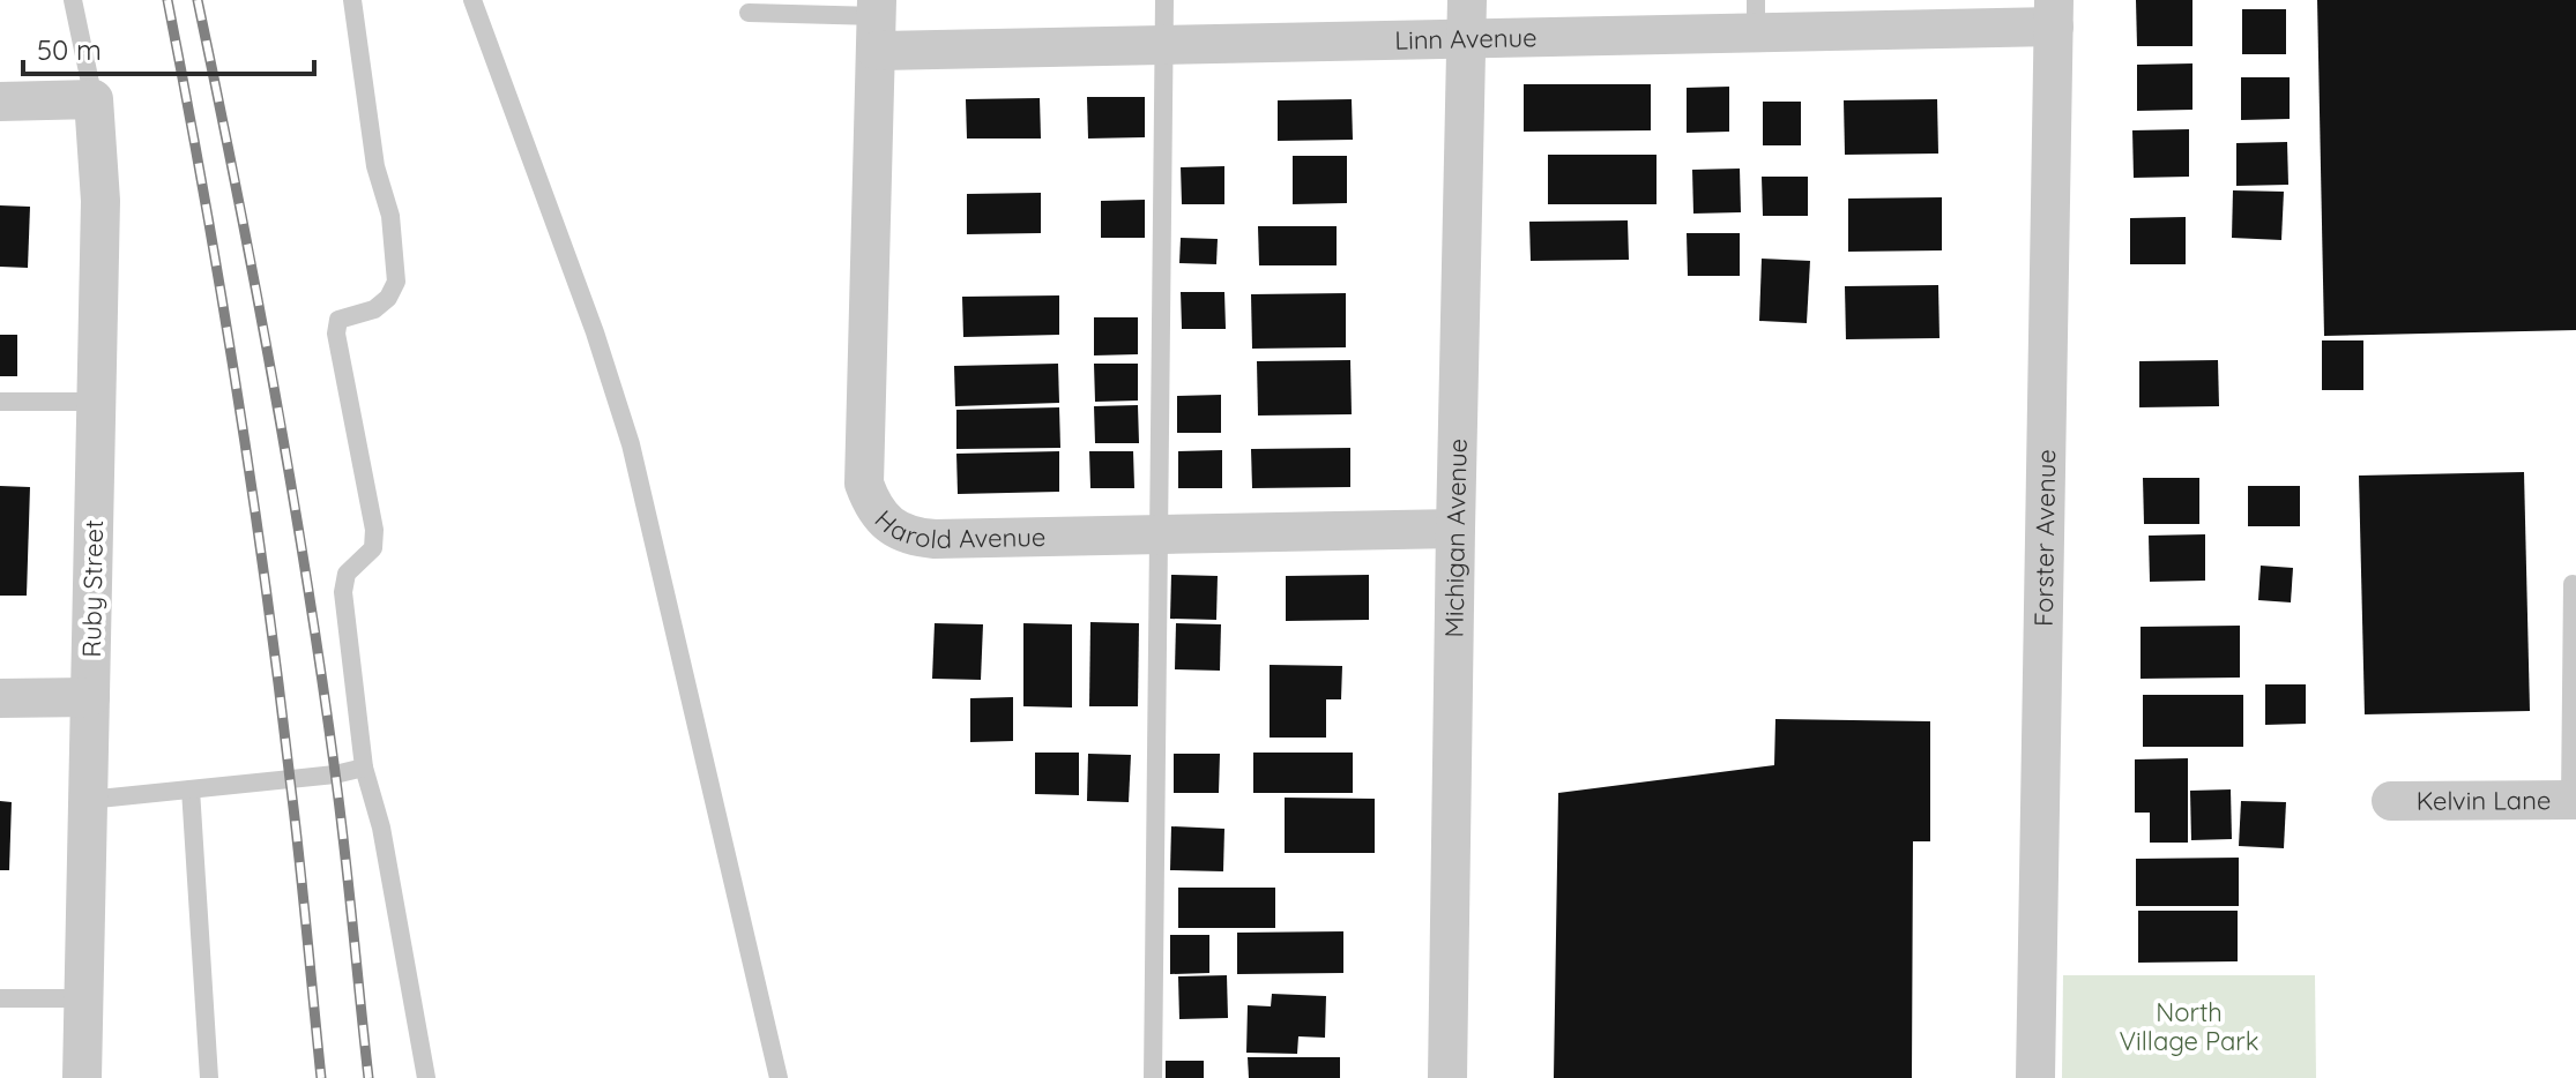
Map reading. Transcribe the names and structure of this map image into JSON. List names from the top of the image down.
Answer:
{
  "streets": {
    "street": [
      "Linn Avenue",
      "Harold Avenue",
      "Michigan Avenue",
      "Forster Avenue",
      "Ruby Street",
      "Kelvin Lane"
    ]
  },
  "crossings": [
    ["Linn Avenue", "Harold Avenue"],
    ["Linn Avenue", "Michigan Avenue"],
    ["Linn Avenue", "Forster Avenue"],
    ["Harold Avenue", "Michigan Avenue"]
  ],
  "parks": ["North Village Park"],
  "scale_bar": "50 m"
}
